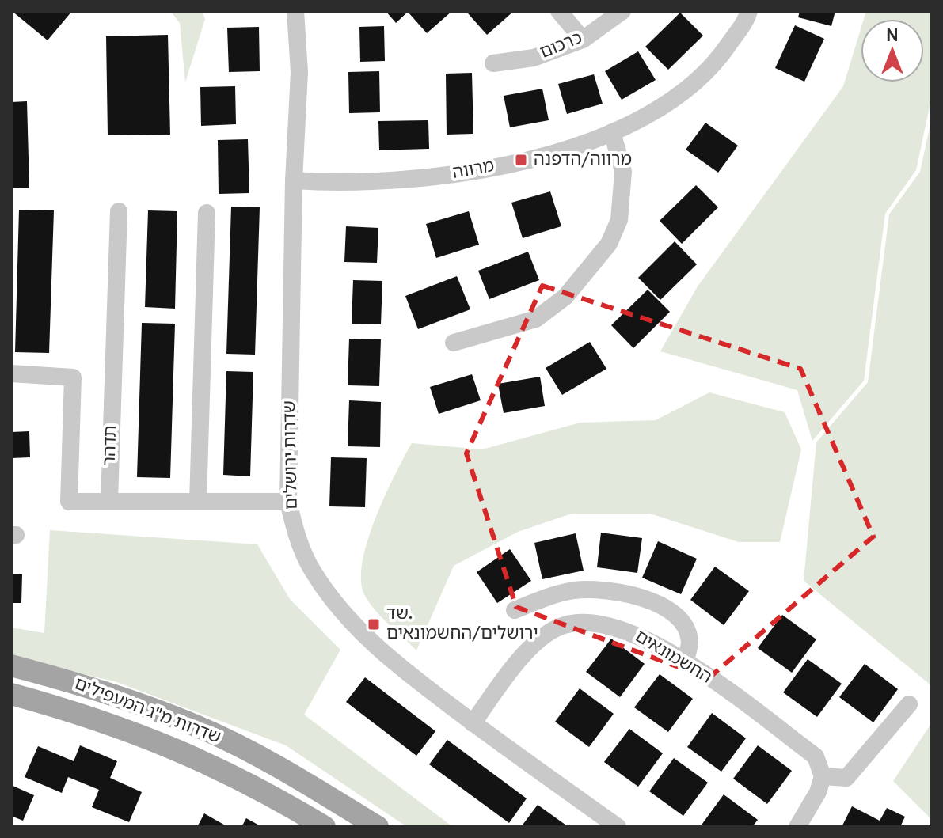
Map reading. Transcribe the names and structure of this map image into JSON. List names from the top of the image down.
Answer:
{
  "streets": {
    "main road": ["שדרות מ\"ג המעפילים"],
    "street": [
      "כרכום",
      "מרווה",
      "תדהר",
      "שדרות ירושלים",
      "החשמונאים"
    ]
  },
  "crossings": [
    ["מרווה", "שדרות ירושלים"],
    ["שדרות ירושלים", "החשמונאים"]
  ],
  "places": {
    "transit": ["מרווה/הדפנה", "שד. ירושלים/החשמונאים"]
  },
  "north": "top"
}
